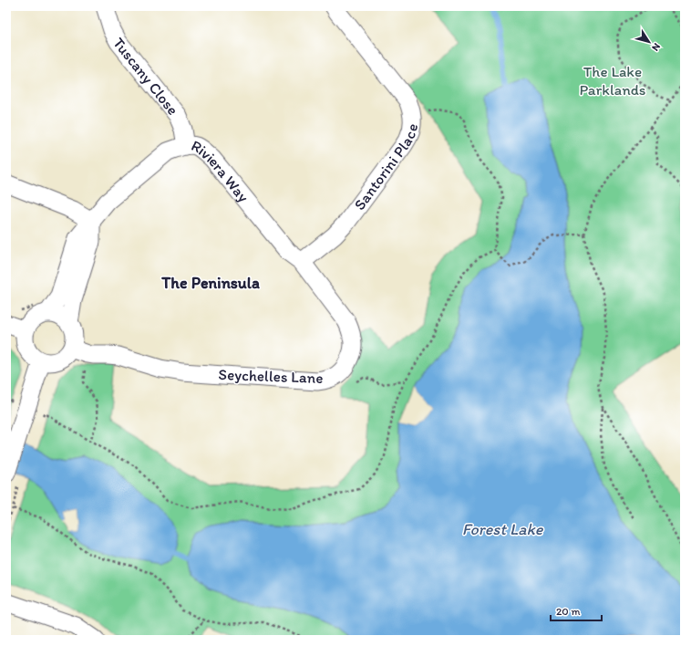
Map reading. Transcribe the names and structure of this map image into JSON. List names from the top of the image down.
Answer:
{
  "streets": {
    "street": [
      "Tuscany Close",
      "Santorini Place",
      "Riviera Way",
      "Seychelles Lane"
    ]
  },
  "crossings": [
    ["Tuscany Close", "Riviera Way"],
    ["Santorini Place", "Riviera Way"],
    ["Santorini Place", "Seychelles Lane"],
    ["Riviera Way", "Seychelles Lane"]
  ],
  "districts": ["The Peninsula"],
  "water": ["Forest Lake"],
  "parks": ["The Lake Parklands"],
  "scale_bar": "20 m",
  "north": "bottom right"
}
